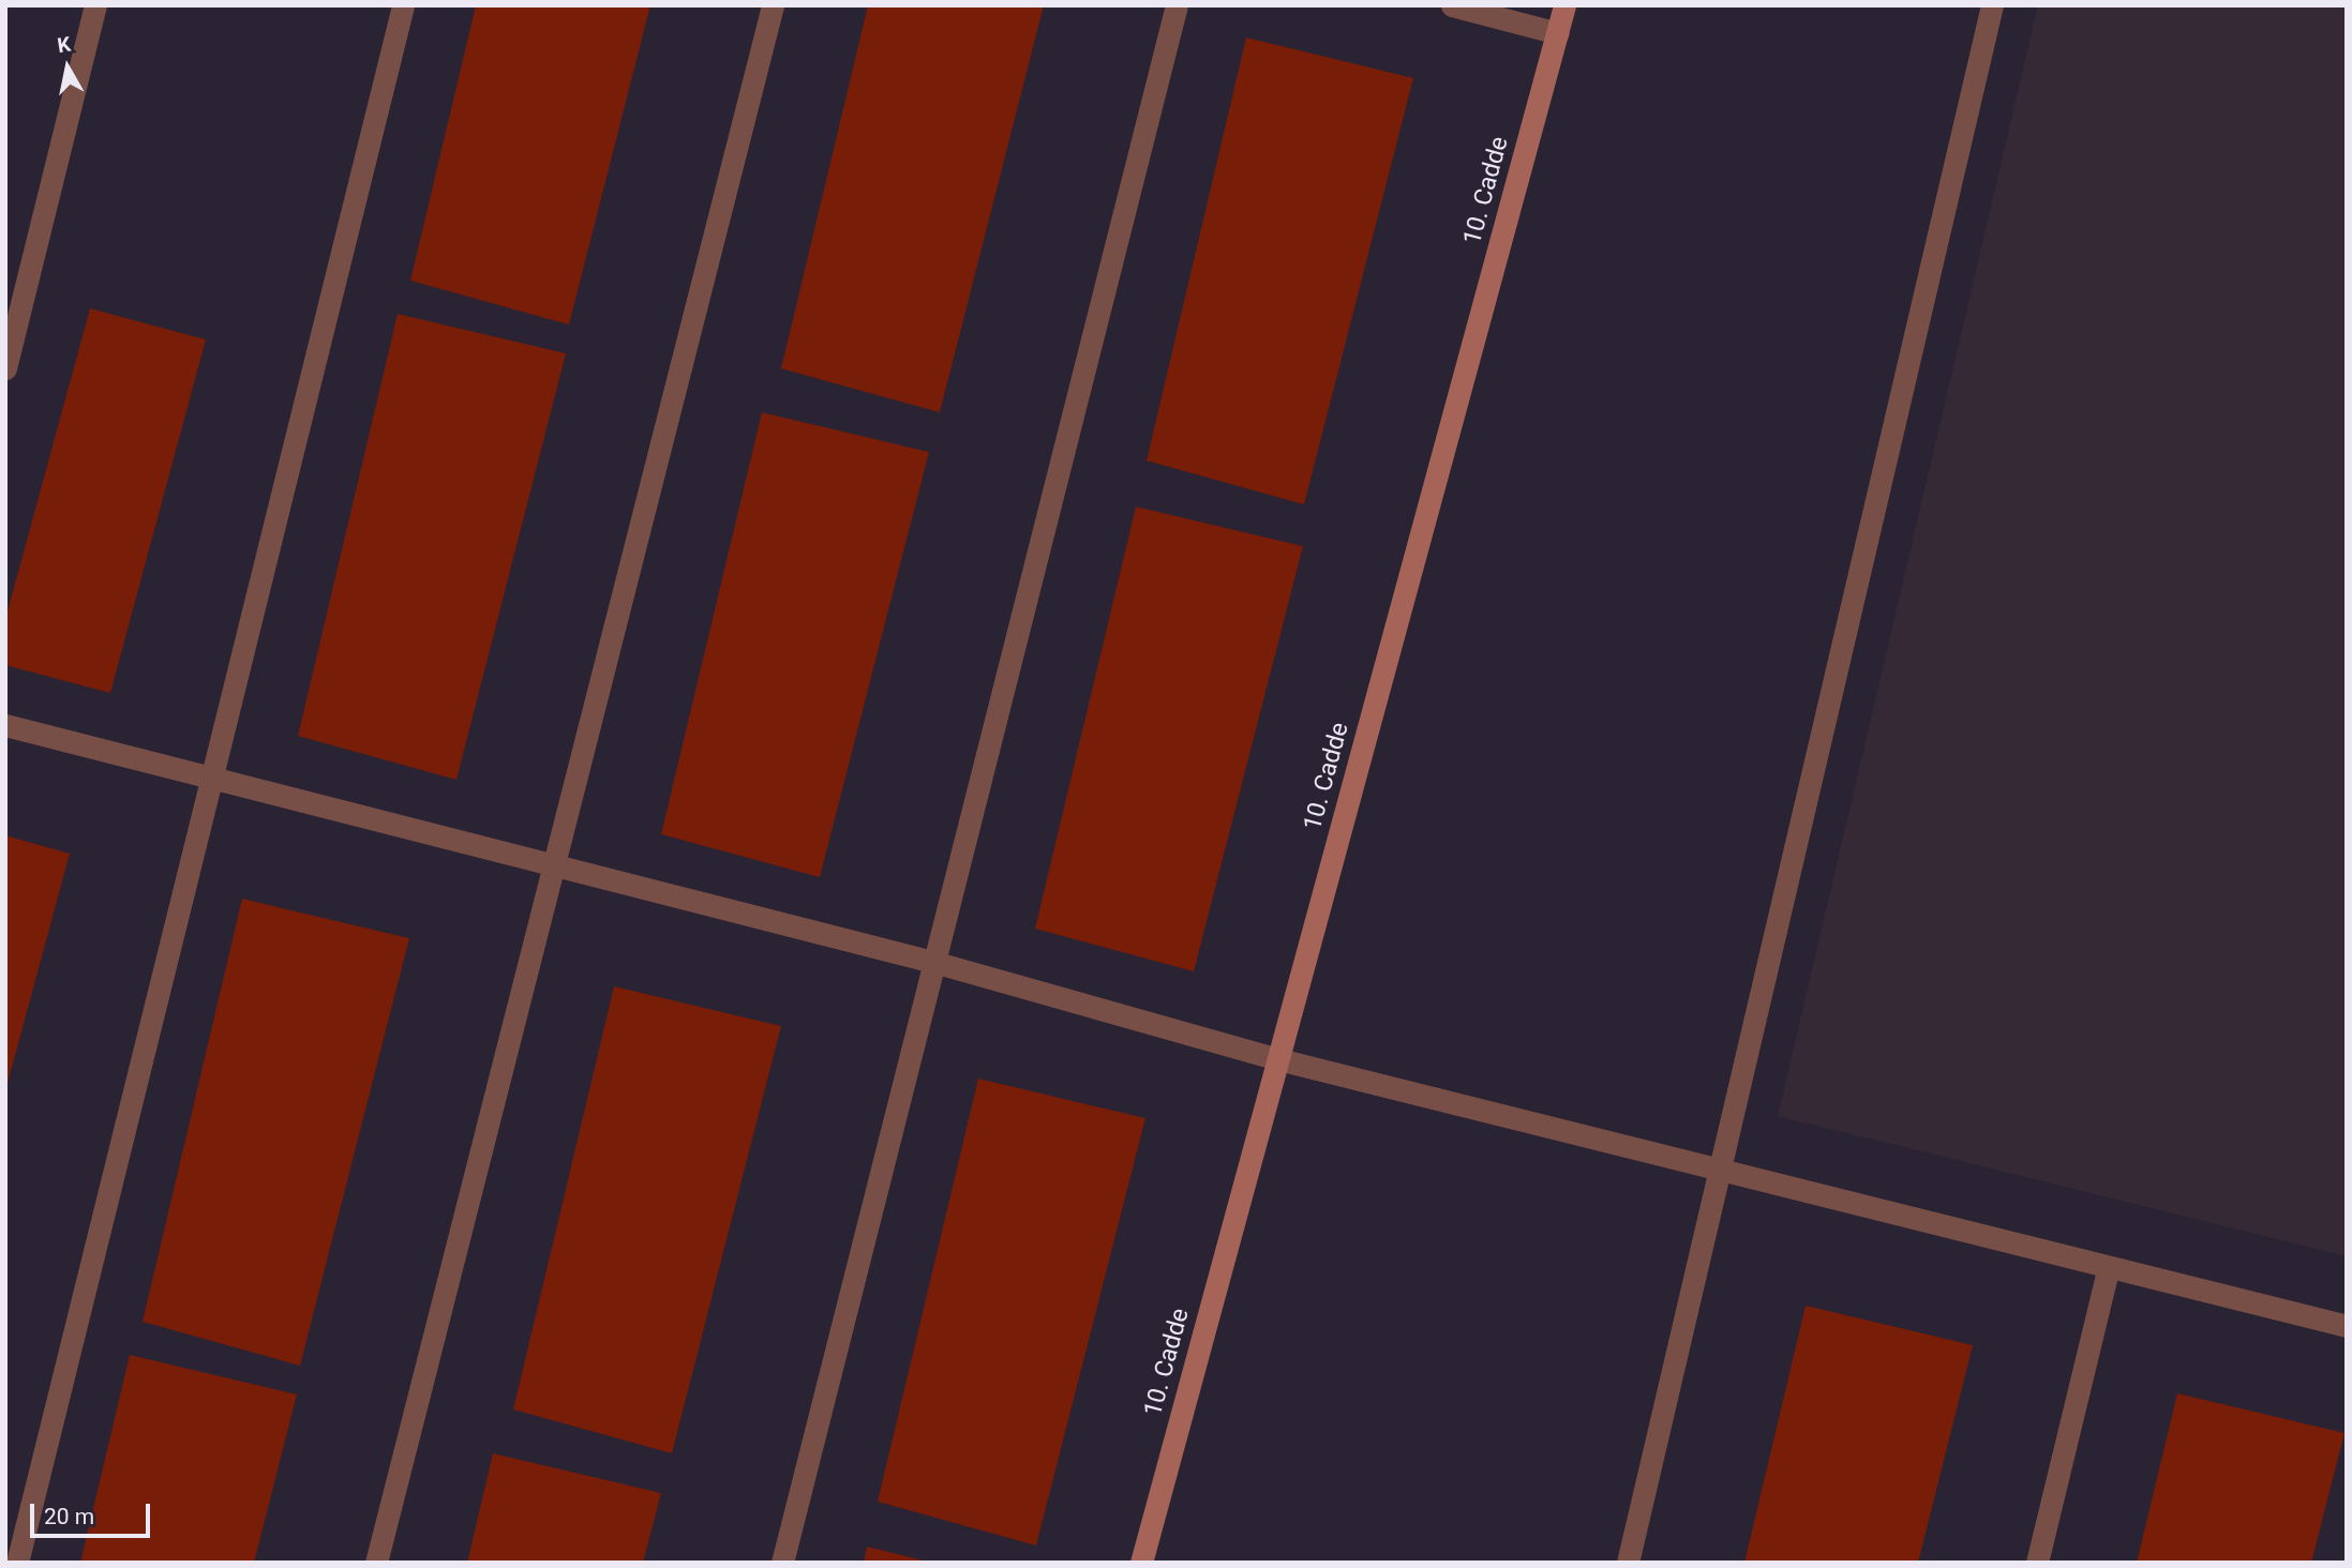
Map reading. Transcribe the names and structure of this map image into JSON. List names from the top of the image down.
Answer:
{
  "streets": {
    "street": ["10. Cadde"]
  },
  "scale_bar": "20 m",
  "north": "top"
}
